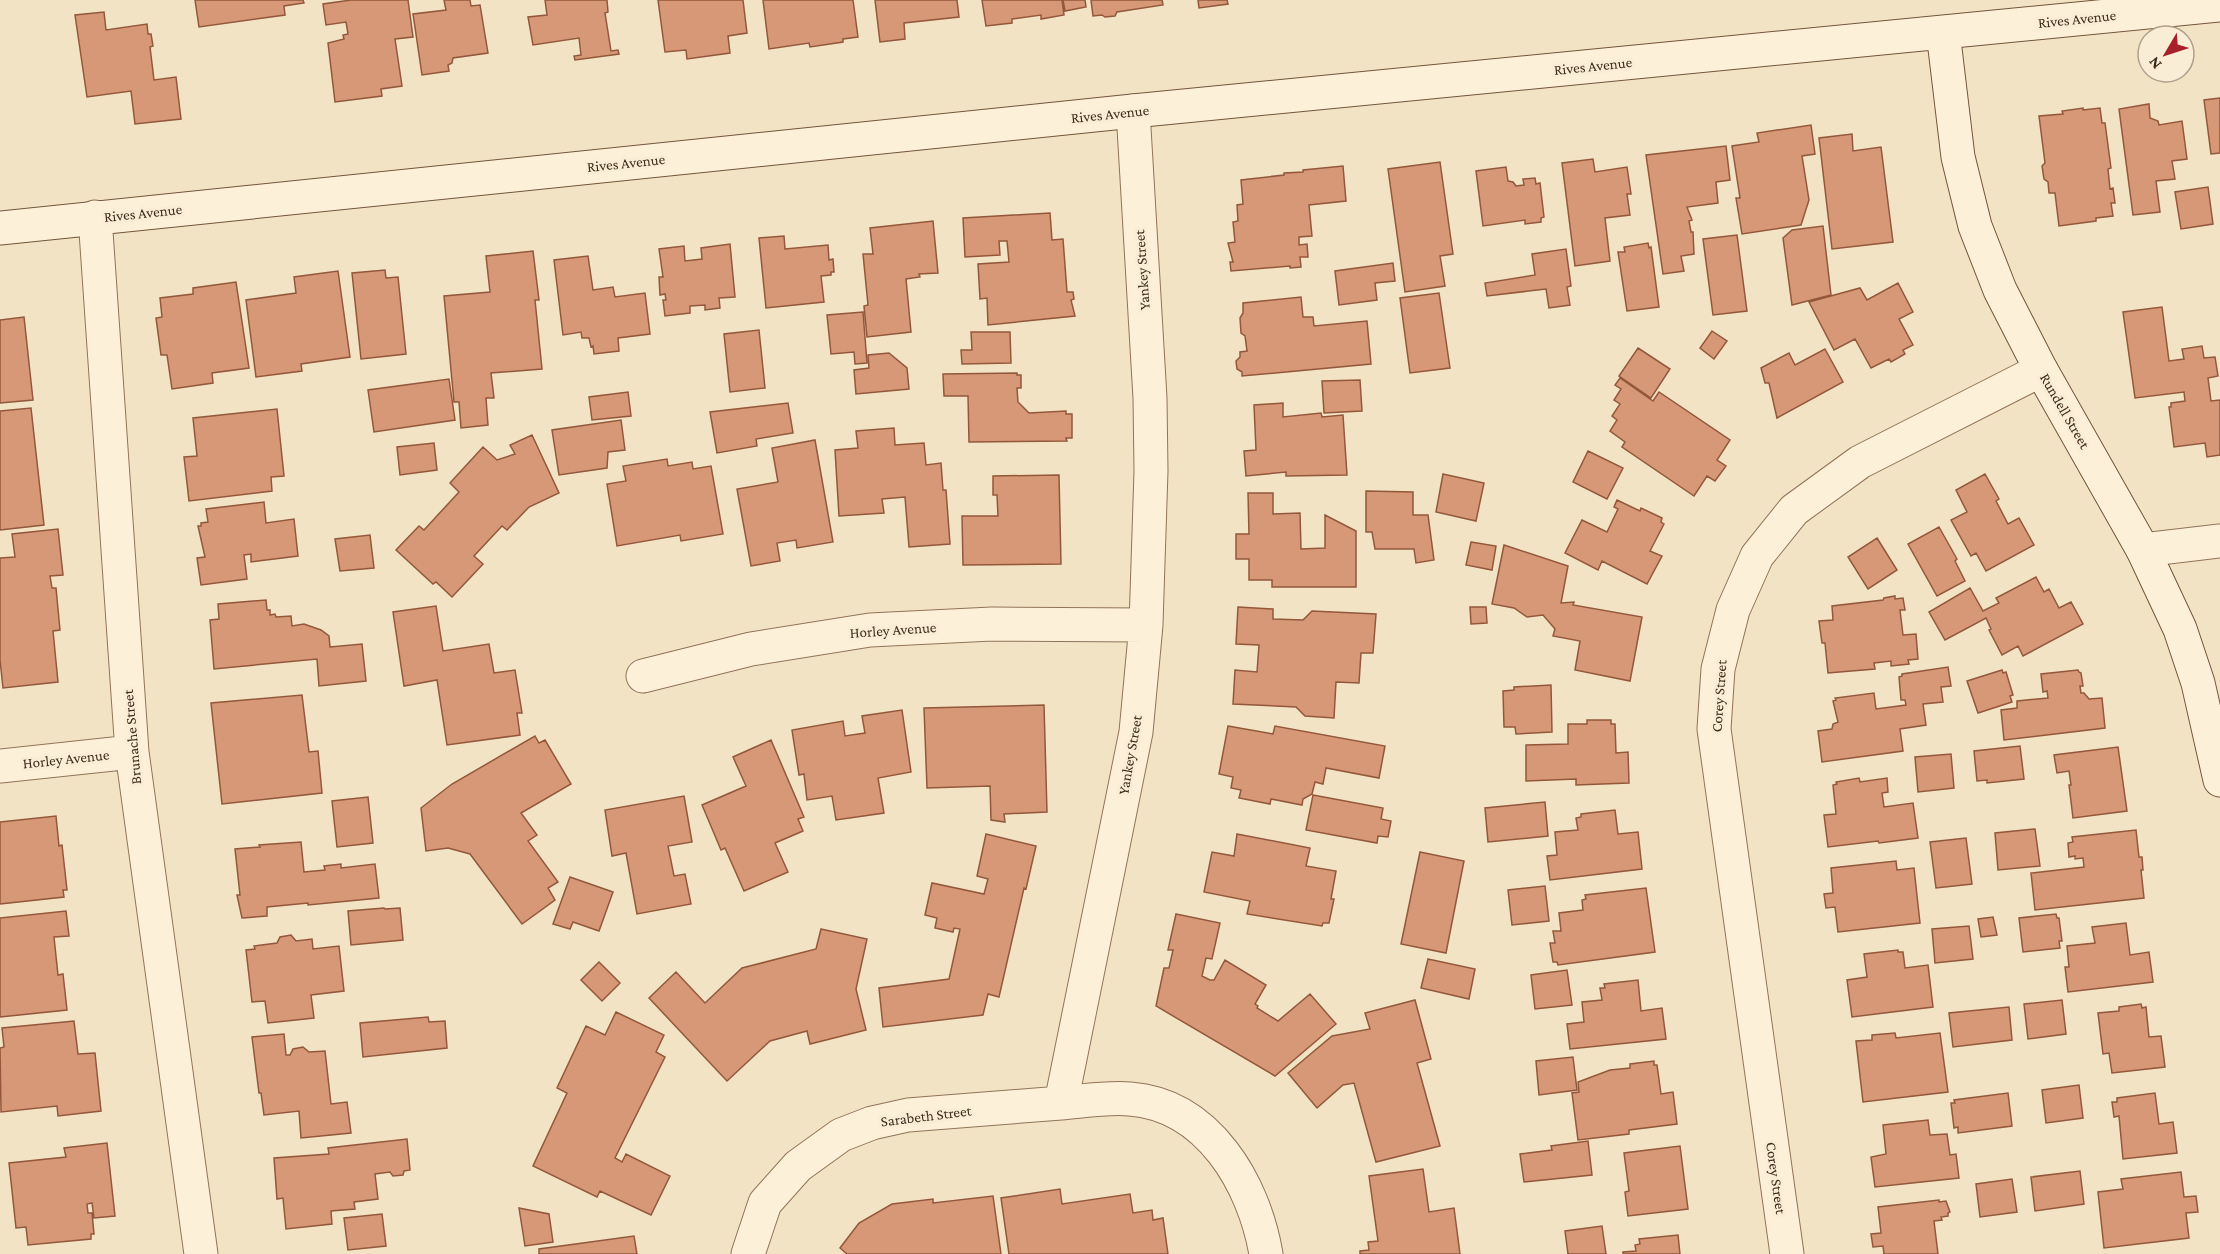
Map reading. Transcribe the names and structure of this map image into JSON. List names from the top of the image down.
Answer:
{
  "streets": {
    "street": [
      "Rives Avenue",
      "Yankey Street",
      "Rundell Street",
      "Horley Avenue",
      "Corey Street",
      "Brunache Street",
      "Sarabeth Street"
    ]
  },
  "crossings": [
    ["Rives Avenue", "Yankey Street"],
    ["Rives Avenue", "Rundell Street"],
    ["Rives Avenue", "Brunache Street"],
    ["Yankey Street", "Horley Avenue"],
    ["Yankey Street", "Sarabeth Street"],
    ["Rundell Street", "Corey Street"],
    ["Horley Avenue", "Brunache Street"]
  ],
  "north": "bottom left"
}
